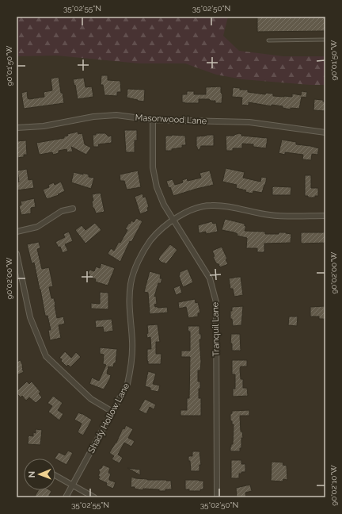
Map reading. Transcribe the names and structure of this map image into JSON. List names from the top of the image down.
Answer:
{
  "streets": {
    "street": ["Masonwood Lane", "Tranquil Lane", "Shady Hollow Lane"]
  },
  "crossings": [
    ["Masonwood Lane", "Tranquil Lane"],
    ["Tranquil Lane", "Shady Hollow Lane"]
  ],
  "north": "left",
  "coordinates": [
    "35°02'55\"N",
    "35°02'50\"N",
    "90°01'50\"W",
    "90°02'00\"W",
    "90°02'10\"W"
  ]
}
